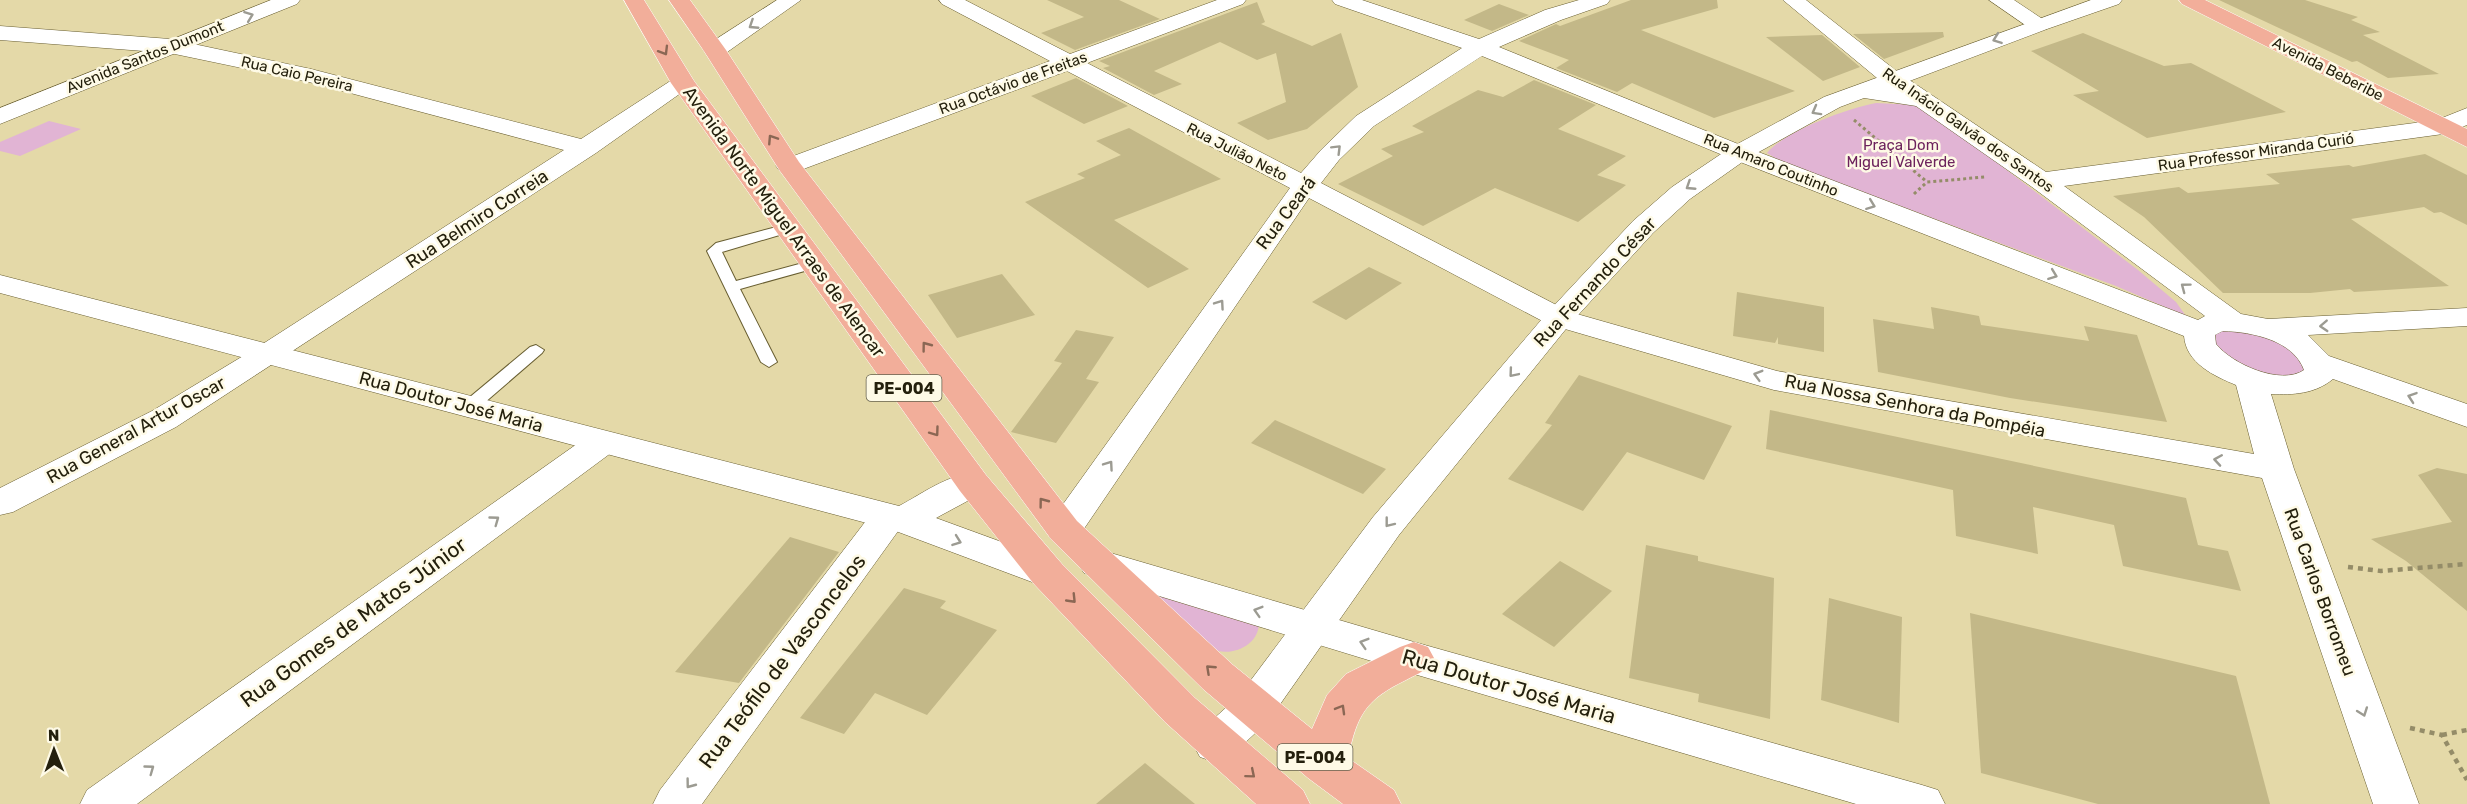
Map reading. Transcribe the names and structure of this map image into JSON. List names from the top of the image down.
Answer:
{
  "streets": {
    "main road": ["Avenida Beberibe", "Avenida Norte Miguel Arraes de Alencar", "PE-004"],
    "street": [
      "Avenida Santos Dumont",
      "Rua Caio Pereira",
      "Rua Octávio de Freitas",
      "Rua Inácio Galvão dos Santos",
      "Rua Julião Neto",
      "Rua Professor Miranda Curió",
      "Rua Amaro Coutinho",
      "Rua Ceará",
      "Rua Belmiro Correia",
      "Rua Fernando César",
      "Rua Doutor José Maria",
      "Rua Nossa Senhora da Pompéia",
      "Rua General Artur Oscar",
      "Rua Carlos Borromeu",
      "Rua Gomes de Matos Júnior",
      "Rua Teófilo de Vasconcelos"
    ]
  },
  "crossings": [
    ["Avenida Santos Dumont", "Rua Caio Pereira"],
    ["Avenida Beberibe", "Rua Professor Miranda Curió"],
    ["Rua Caio Pereira", "Rua Belmiro Correia"],
    ["Rua Octávio de Freitas", "Rua Julião Neto"],
    ["Rua Octávio de Freitas", "Avenida Norte Miguel Arraes de Alencar"],
    ["Rua Inácio Galvão dos Santos", "Rua Professor Miranda Curió"],
    ["Rua Inácio Galvão dos Santos", "Rua Fernando César"],
    ["Rua Julião Neto", "Rua Ceará"],
    ["Rua Julião Neto", "Rua Fernando César"],
    ["Rua Julião Neto", "Rua Nossa Senhora da Pompéia"],
    ["Rua Amaro Coutinho", "Rua Ceará"],
    ["Rua Amaro Coutinho", "Rua Fernando César"],
    ["Rua Ceará", "Avenida Norte Miguel Arraes de Alencar"],
    ["Rua Belmiro Correia", "Avenida Norte Miguel Arraes de Alencar"],
    ["Rua Belmiro Correia", "Rua Doutor José Maria"],
    ["Rua Belmiro Correia", "Rua General Artur Oscar"],
    ["Avenida Norte Miguel Arraes de Alencar", "Rua Fernando César"],
    ["Avenida Norte Miguel Arraes de Alencar", "Rua Doutor José Maria"],
    ["Rua Fernando César", "Rua Doutor José Maria"],
    ["Rua Fernando César", "Rua Nossa Senhora da Pompéia"],
    ["Rua Doutor José Maria", "Rua General Artur Oscar"],
    ["Rua Doutor José Maria", "Rua Gomes de Matos Júnior"],
    ["Rua Doutor José Maria", "Rua Teófilo de Vasconcelos"],
    ["Rua Nossa Senhora da Pompéia", "Rua Carlos Borromeu"]
  ],
  "one_way": [
    "Avenida Santos Dumont",
    "Rua Inácio Galvão dos Santos",
    "Rua Amaro Coutinho",
    "Rua Ceará",
    "Rua Fernando César",
    "Rua Nossa Senhora da Pompéia",
    "Rua Carlos Borromeu",
    "Rua Gomes de Matos Júnior",
    "Rua Teófilo de Vasconcelos"
  ],
  "parks": ["Praça Dom Miguel Valverde"],
  "north": "top"
}
